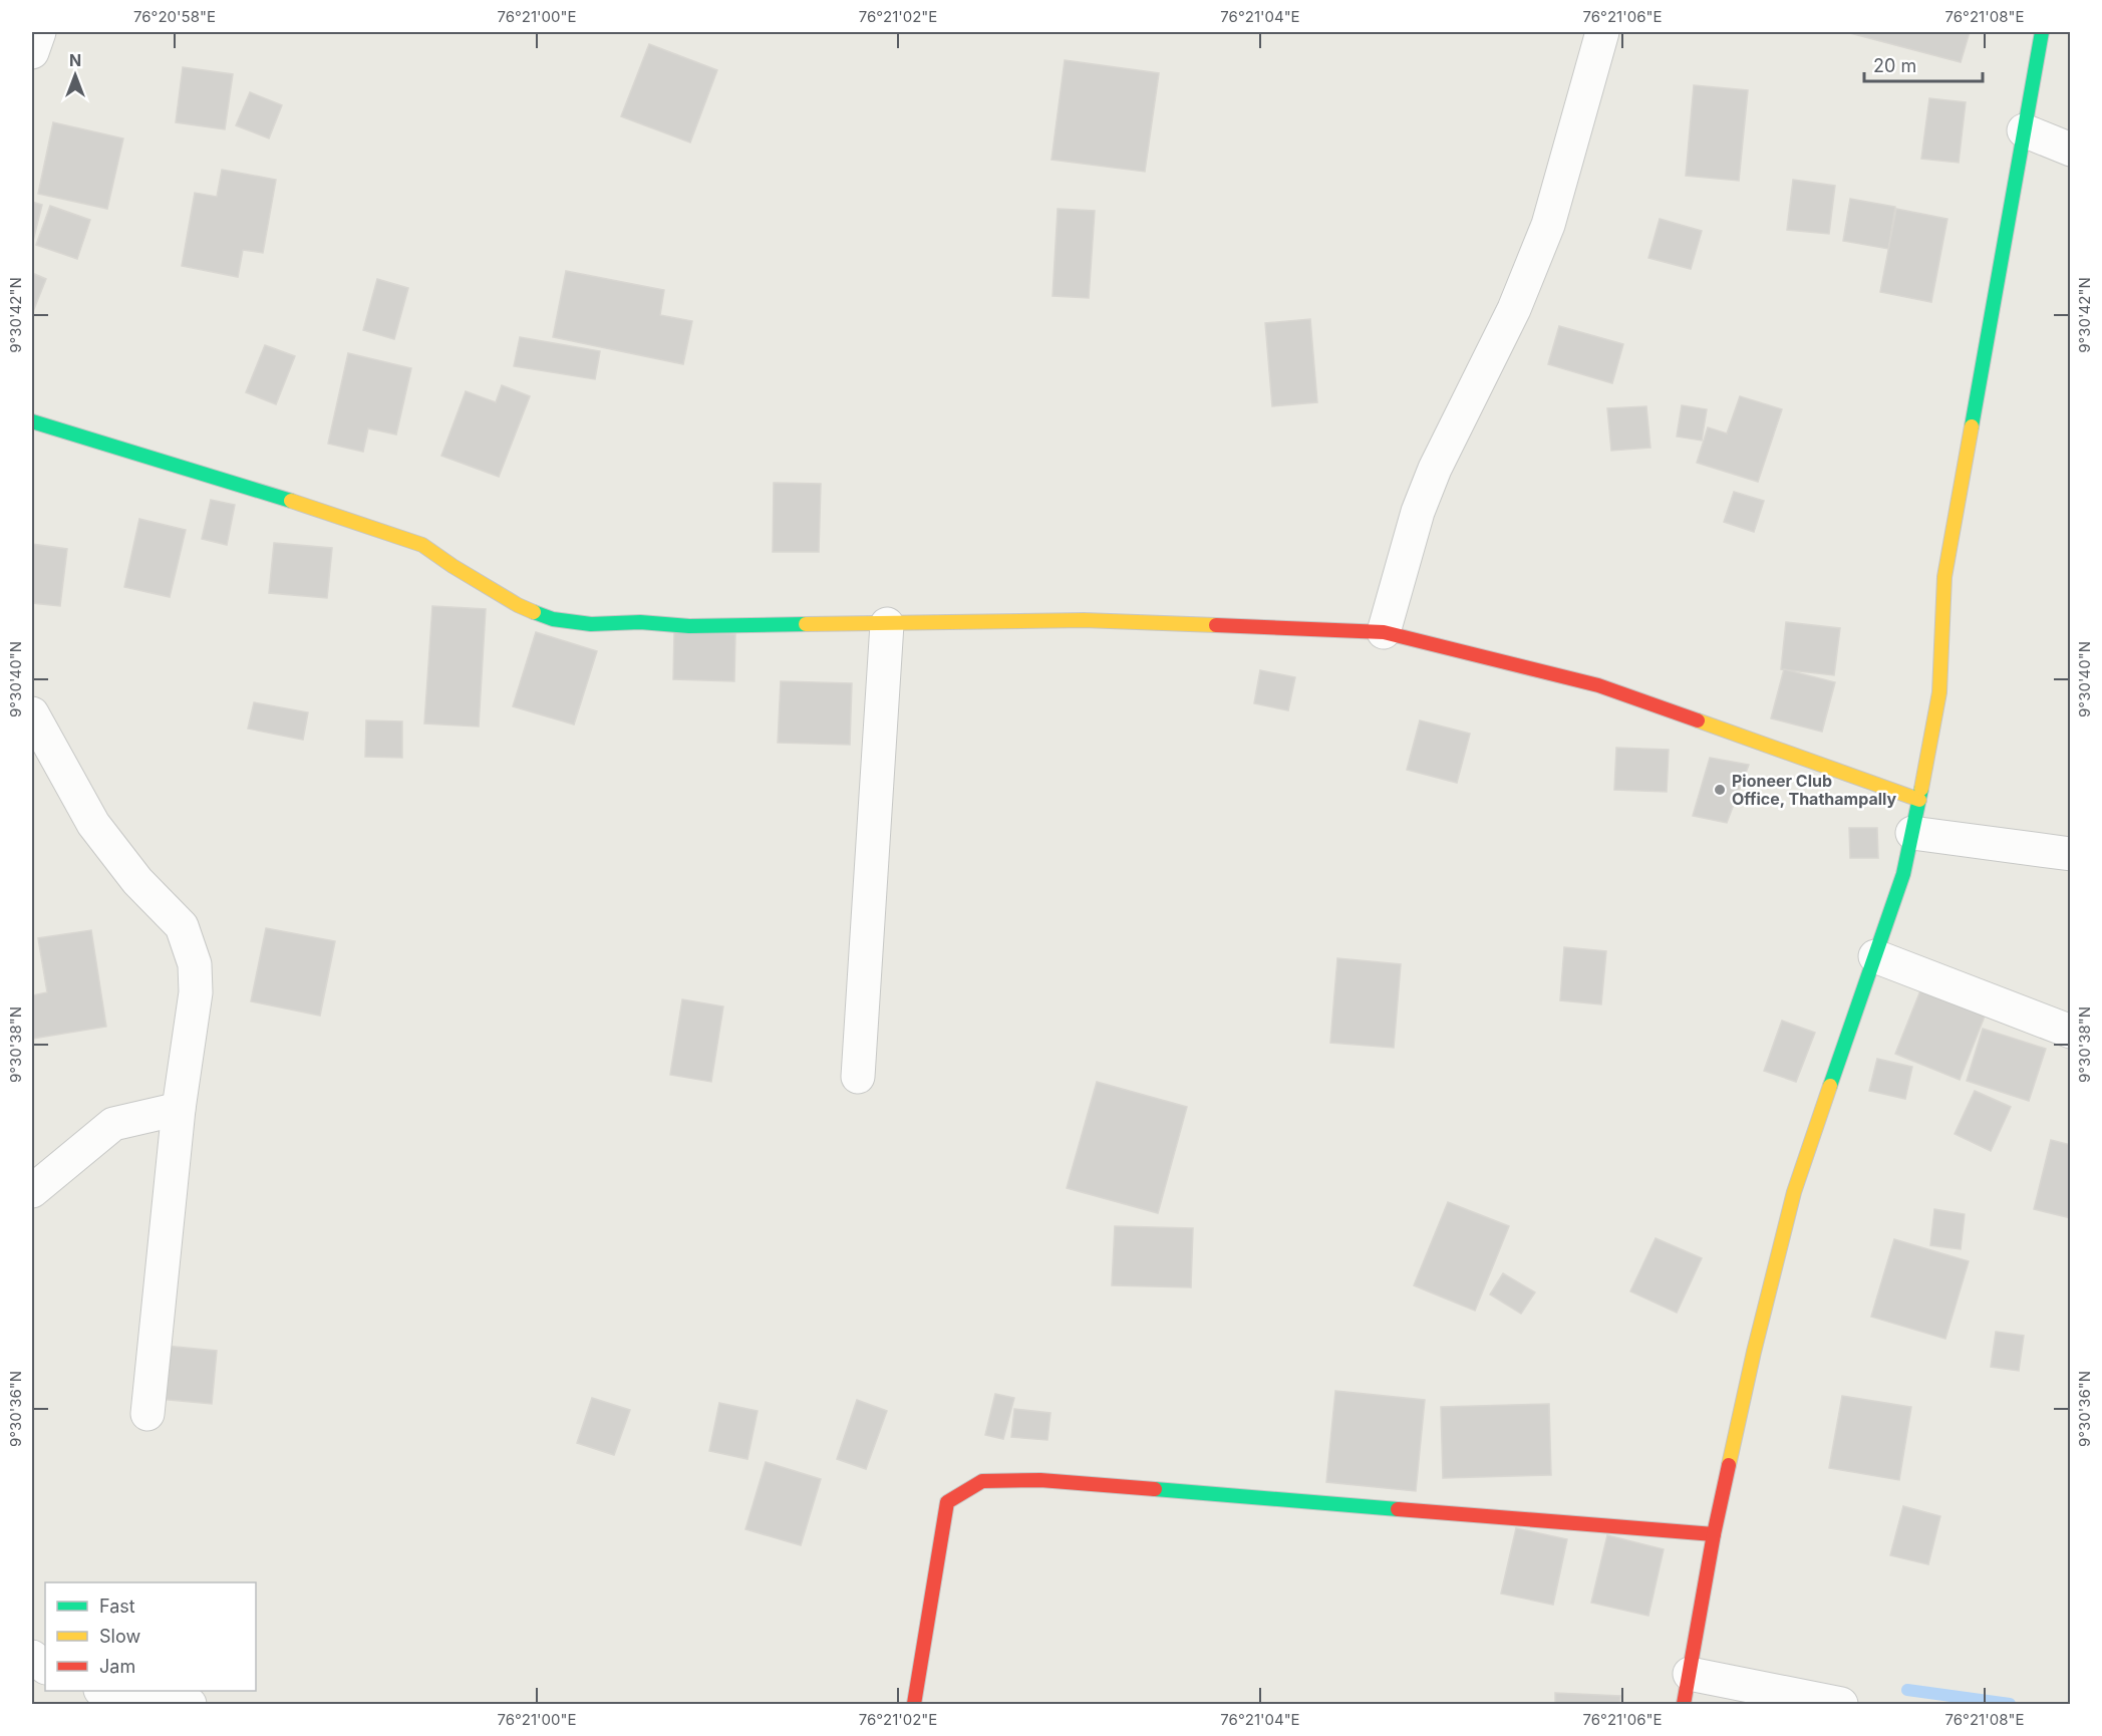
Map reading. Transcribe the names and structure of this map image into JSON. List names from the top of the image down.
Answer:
{
  "places": ["Pioneer Club Office, Thathampally"],
  "legend": ["Fast", "Slow", "Jam"],
  "scale_bar": "20 m",
  "north": "top",
  "coordinates": [
    "76°20'58\"E",
    "76°21'00\"E",
    "76°21'02\"E",
    "76°21'04\"E",
    "76°21'06\"E",
    "76°21'08\"E",
    "9°30'42\"N",
    "9°30'40\"N",
    "9°30'38\"N",
    "9°30'36\"N"
  ]
}
